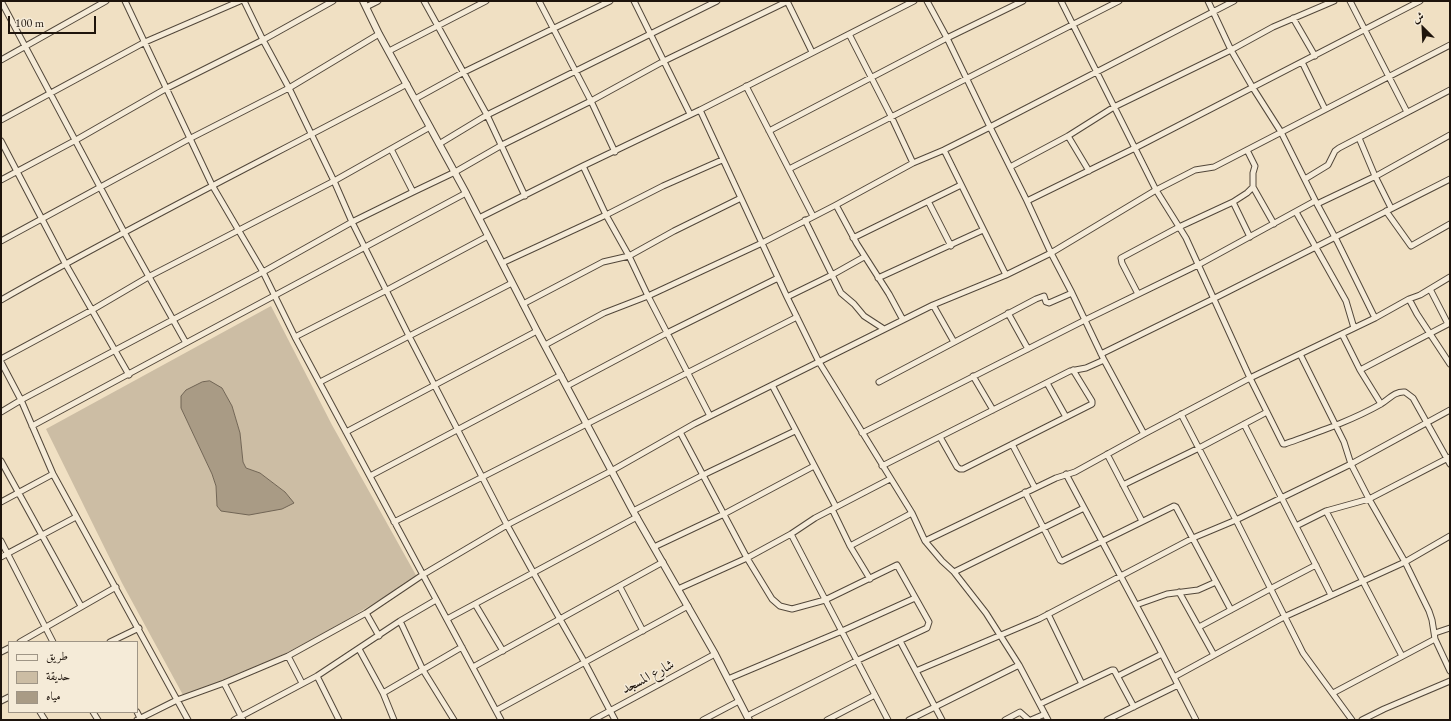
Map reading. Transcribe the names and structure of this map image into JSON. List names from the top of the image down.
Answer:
{
  "streets": {
    "street": ["شارع المسجد"]
  },
  "legend": ["طريق", "حديقة", "مياه"],
  "scale_bar": "100 m",
  "north": "top left"
}
